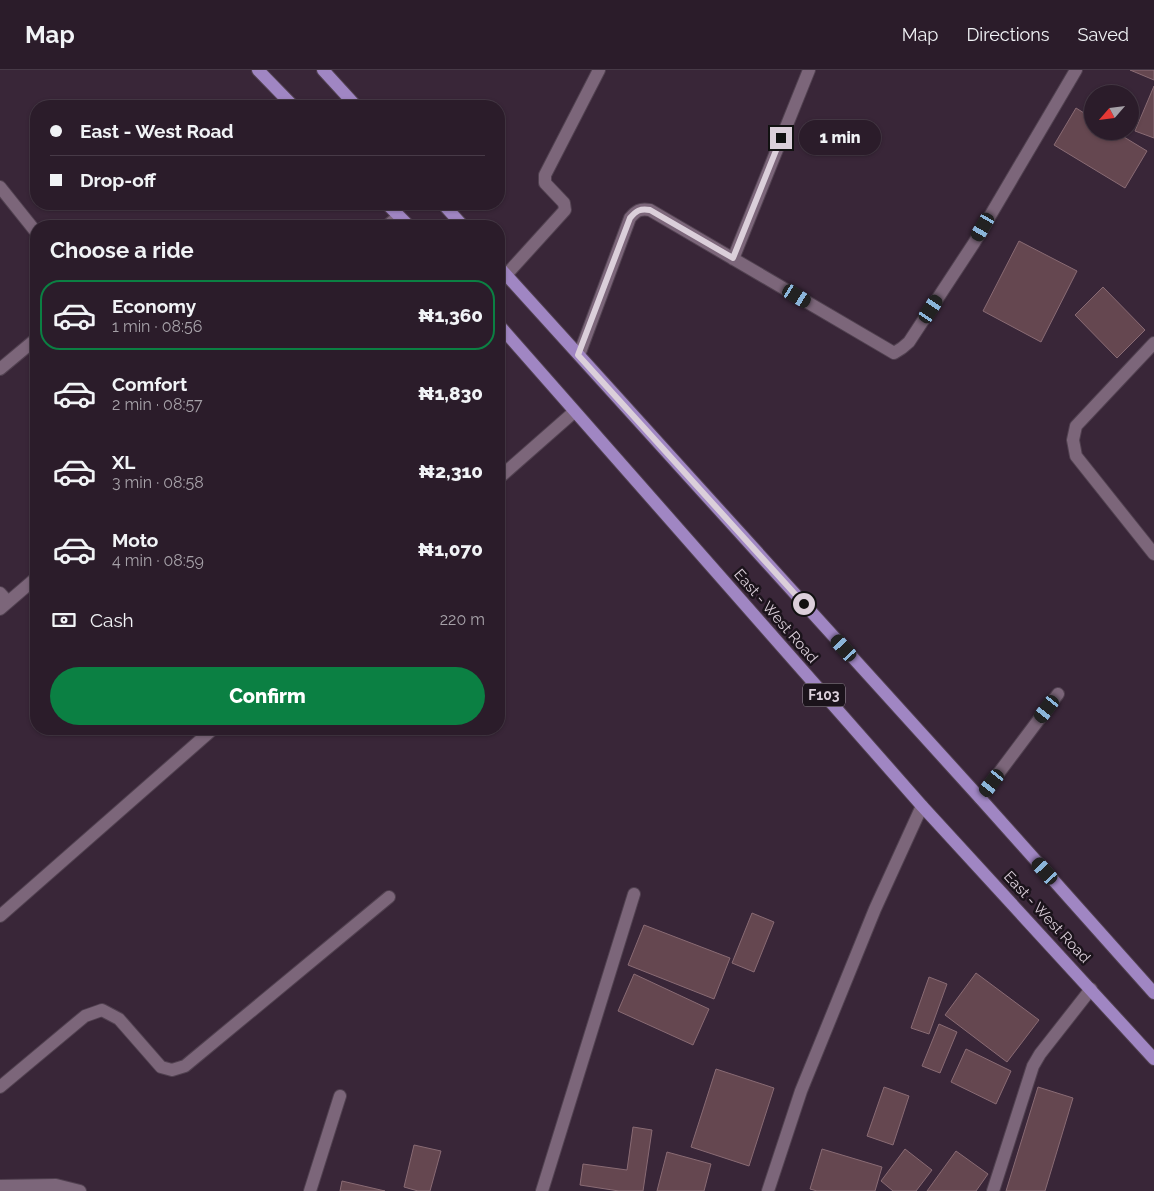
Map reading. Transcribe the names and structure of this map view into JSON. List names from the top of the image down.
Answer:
{
  "streets": {
    "main road": ["East - West Road", "F103"]
  },
  "north": "bottom left",
  "page": {
    "header": "Map",
    "nav": ["Map", "Directions", "Saved"],
    "banner": ["East - West Road", "Drop-off"],
    "bubble": "1 min",
    "heading": "Choose a ride",
    "list": [
      {
        "name": "Economy",
        "note": "1 min · 08:56",
        "value": "₦1,360"
      },
      {
        "name": "Comfort",
        "note": "2 min · 08:57",
        "value": "₦1,830"
      },
      {
        "name": "XL",
        "note": "3 min · 08:58",
        "value": "₦2,310"
      },
      {
        "name": "Moto",
        "note": "4 min · 08:59",
        "value": "₦1,070"
      }
    ],
    "pay": ["Cash", "220 m"],
    "buttons": "Confirm"
  }
}
